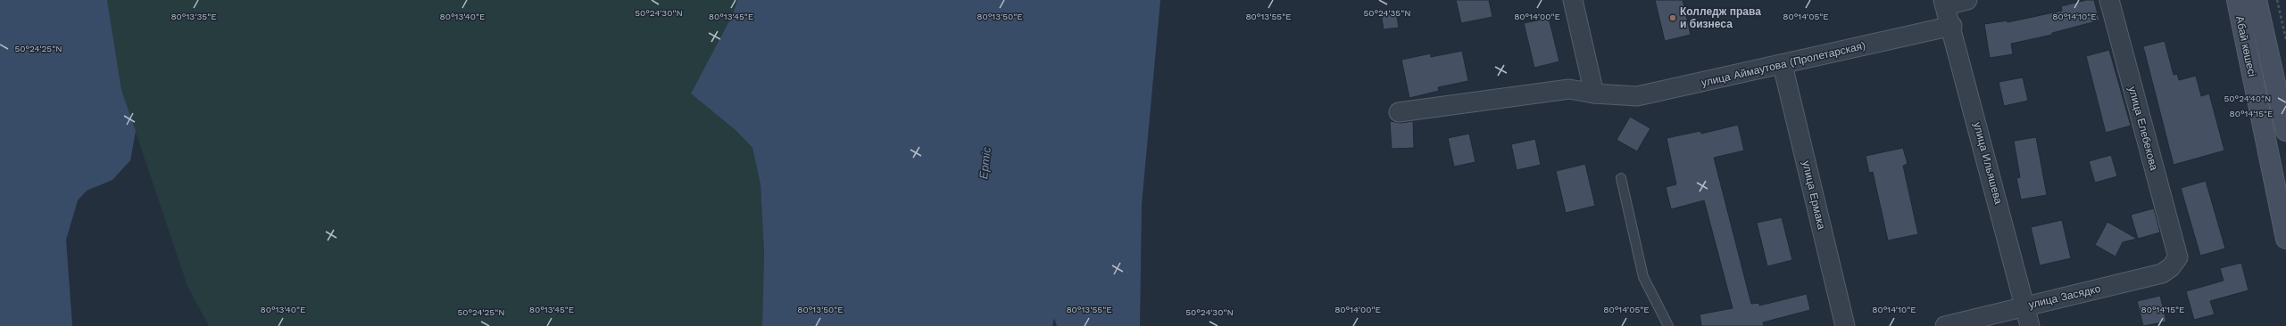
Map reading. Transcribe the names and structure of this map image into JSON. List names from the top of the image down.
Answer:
{
  "streets": {
    "main road": ["Абай көшесі"],
    "street": [
      "улица Аймаутова (Пролетарская)",
      "улица Елебекова",
      "улица Ильяшева",
      "улица Ермака",
      "улица Засядко"
    ]
  },
  "crossings": [
    ["улица Аймаутова (Пролетарская)", "улица Ильяшева"],
    ["улица Аймаутова (Пролетарская)", "улица Ермака"],
    ["улица Елебекова", "улица Засядко"],
    ["улица Ильяшева", "улица Засядко"]
  ],
  "water": ["Ертіс"],
  "places": ["Колледж права и бизнеса"],
  "coordinates": [
    "50°24'30\"N",
    "50°24'35\"N",
    "80°13'35\"E",
    "80°13'40\"E",
    "80°13'45\"E",
    "80°13'50\"E",
    "80°13'55\"E",
    "80°14'00\"E",
    "80°14'05\"E",
    "80°14'10\"E",
    "50°24'25\"N",
    "50°24'40\"N",
    "80°14'15\"E"
  ]
}
